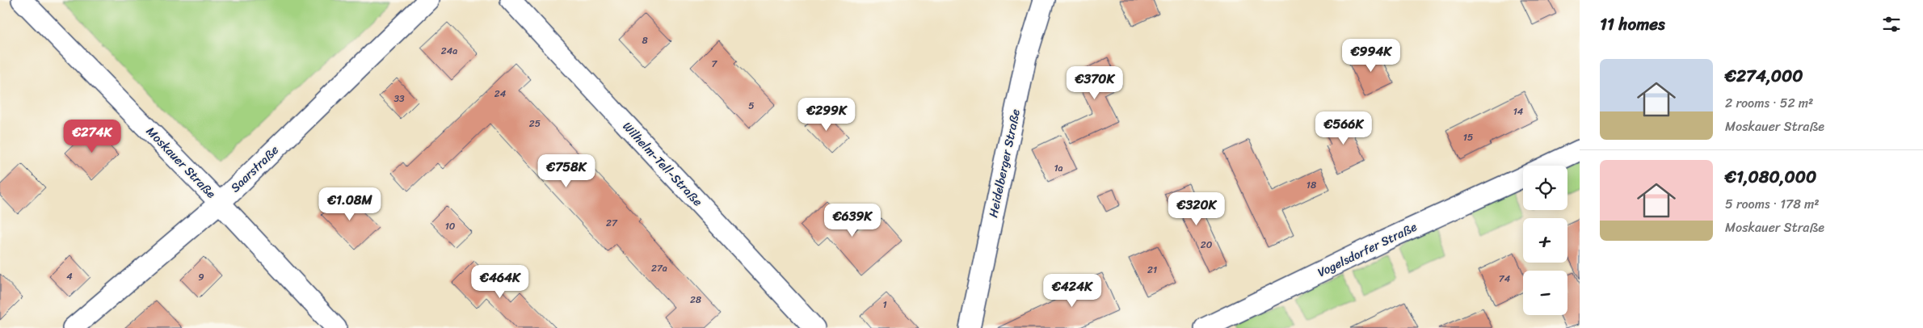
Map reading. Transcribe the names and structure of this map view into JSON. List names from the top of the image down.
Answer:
{
  "streets": {
    "street": [
      "Moskauer Straße",
      "Heidelberger Straße",
      "Wilhelm-Tell-Straße",
      "Saarstraße",
      "Vogelsdorfer Straße"
    ]
  },
  "crossings": [
    ["Moskauer Straße", "Saarstraße"]
  ],
  "house_numbers": [
    "8",
    "24a",
    "7",
    "24",
    "33",
    "5",
    "14",
    "25",
    "15",
    "1a",
    "18",
    "27",
    "10",
    "20",
    "27a",
    "21",
    "4",
    "9",
    "74",
    "28",
    "1"
  ],
  "page": {
    "heading": "11 homes",
    "price": [
      "€994K",
      "€370K",
      "€299K",
      "€566K",
      "€274K",
      "€758K",
      "€1.08M",
      "€320K",
      "€639K",
      "€464K",
      "€424K"
    ],
    "list": [
      {
        "name": "€274,000",
        "note": "2 rooms · 52 m² · Moskauer Straße"
      },
      {
        "name": "€1,080,000",
        "note": "5 rooms · 178 m² · Moskauer Straße"
      }
    ],
    "map_buttons": ["+", "−"]
  }
}
